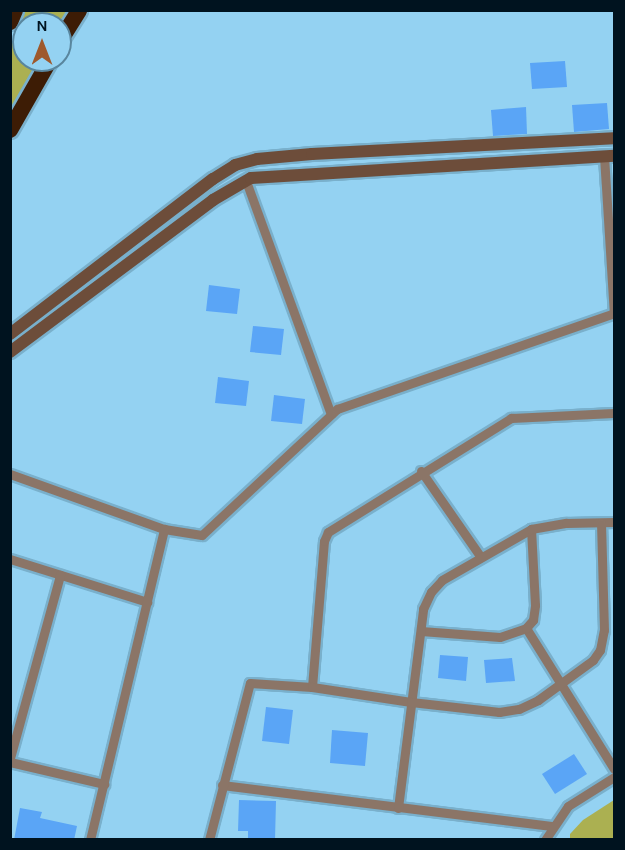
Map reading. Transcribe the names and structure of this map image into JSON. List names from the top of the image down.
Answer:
{
  "north": "top"
}
